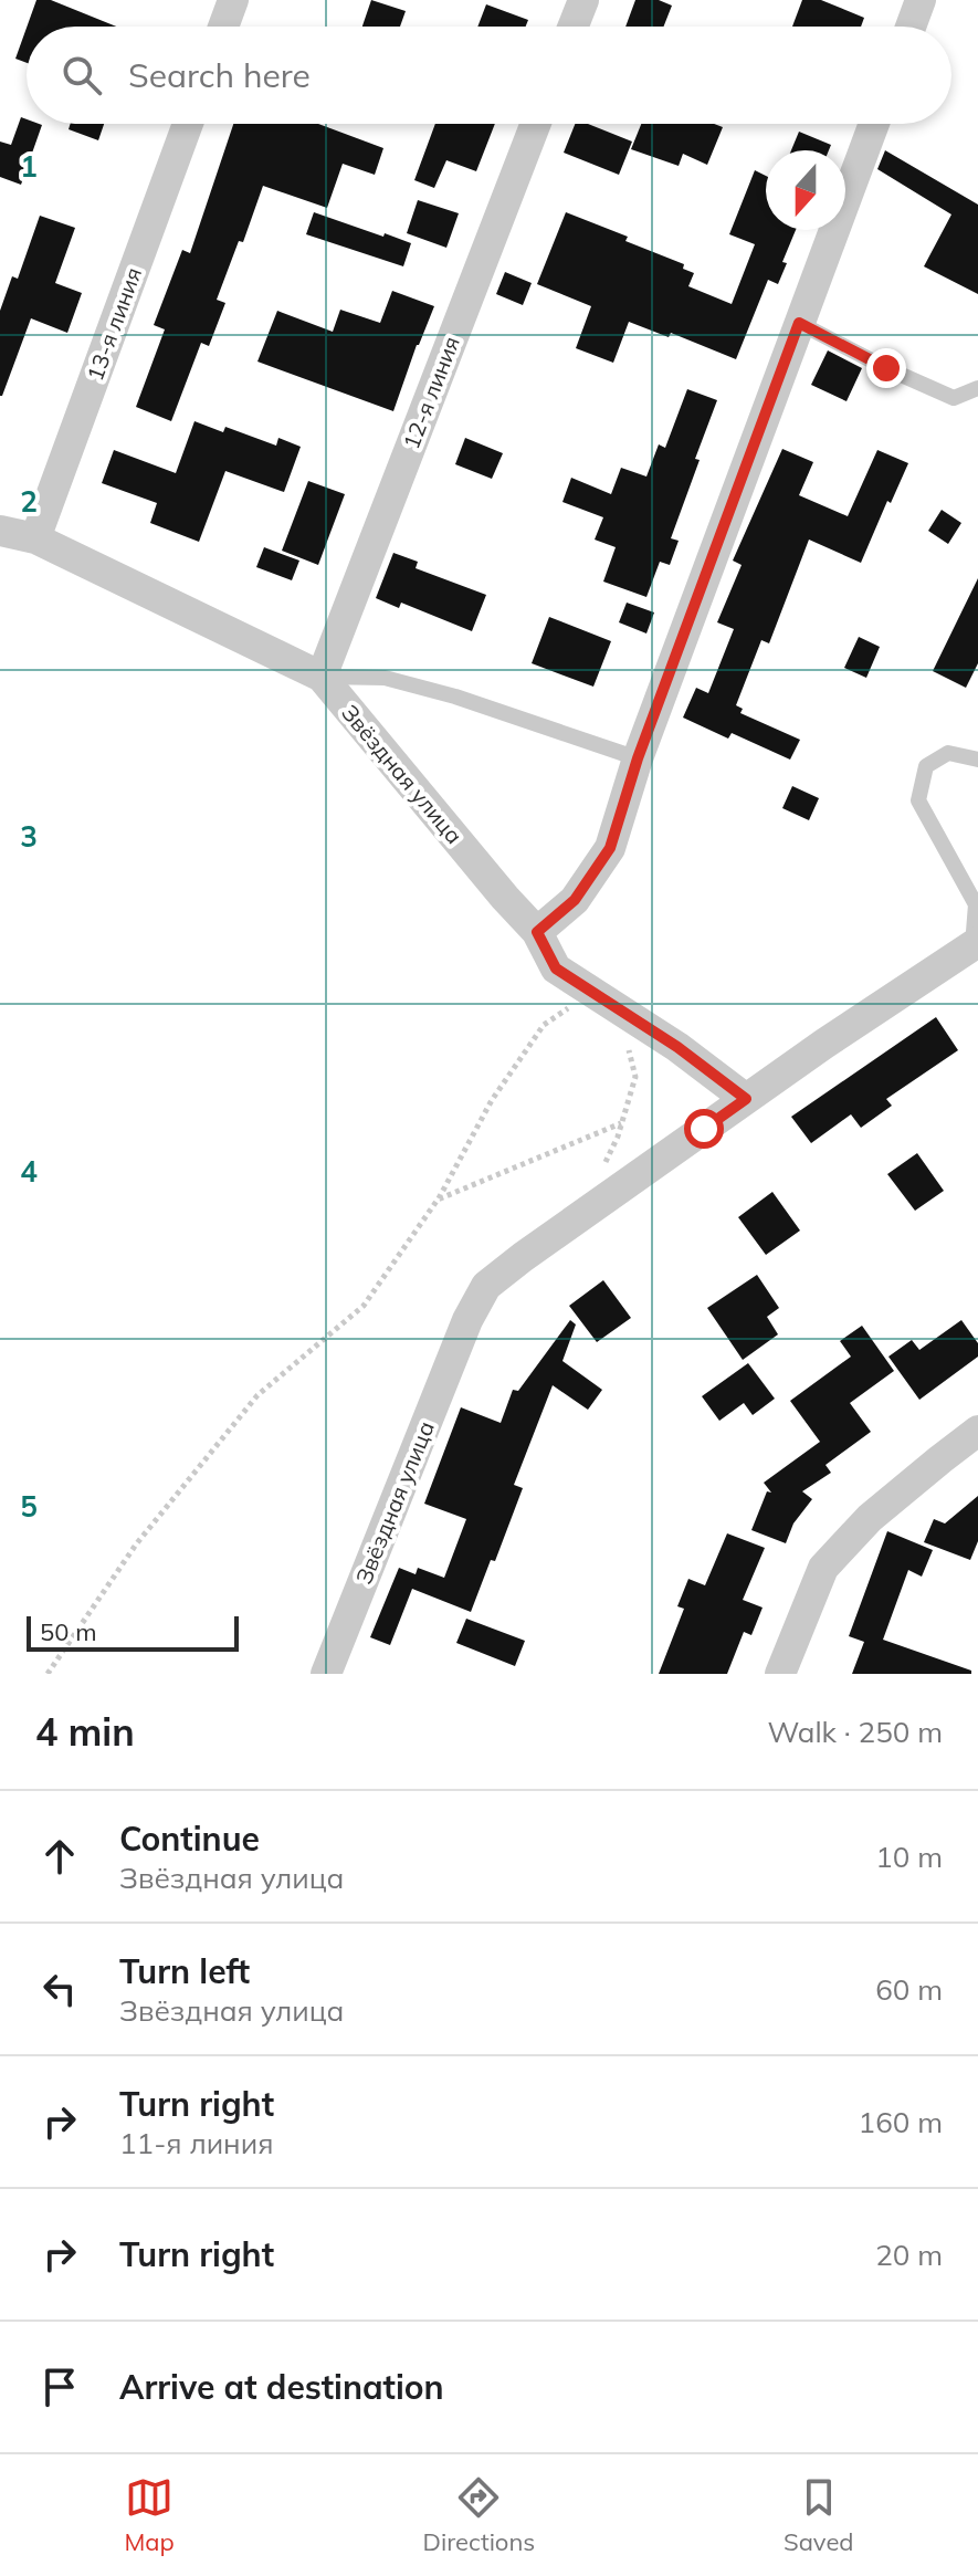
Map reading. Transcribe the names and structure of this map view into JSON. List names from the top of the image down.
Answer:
{
  "streets": {
    "street": ["13-я линия", "12-я линия", "Звёздная улица"]
  },
  "crossings": [
    ["13-я линия", "Звёздная улица"],
    ["12-я линия", "Звёздная улица"]
  ],
  "scale_bar": "50 m",
  "north": "bottom",
  "page": {
    "search": "Search here",
    "scale": "50 m",
    "heading": ["4 min", "Walk · 250 m"],
    "list": [
      ["Continue", "Звёздная улица", "10 m"],
      ["Turn left", "Звёздная улица", "60 m"],
      ["Turn right", "11-я линия", "160 m"],
      ["Turn right", "20 m"],
      "Arrive at destination"
    ],
    "nav": ["Map", "Directions", "Saved"]
  },
  "grid": {
    "rows": [
      "1",
      "2",
      "3",
      "4",
      "5"
    ]
  }
}
